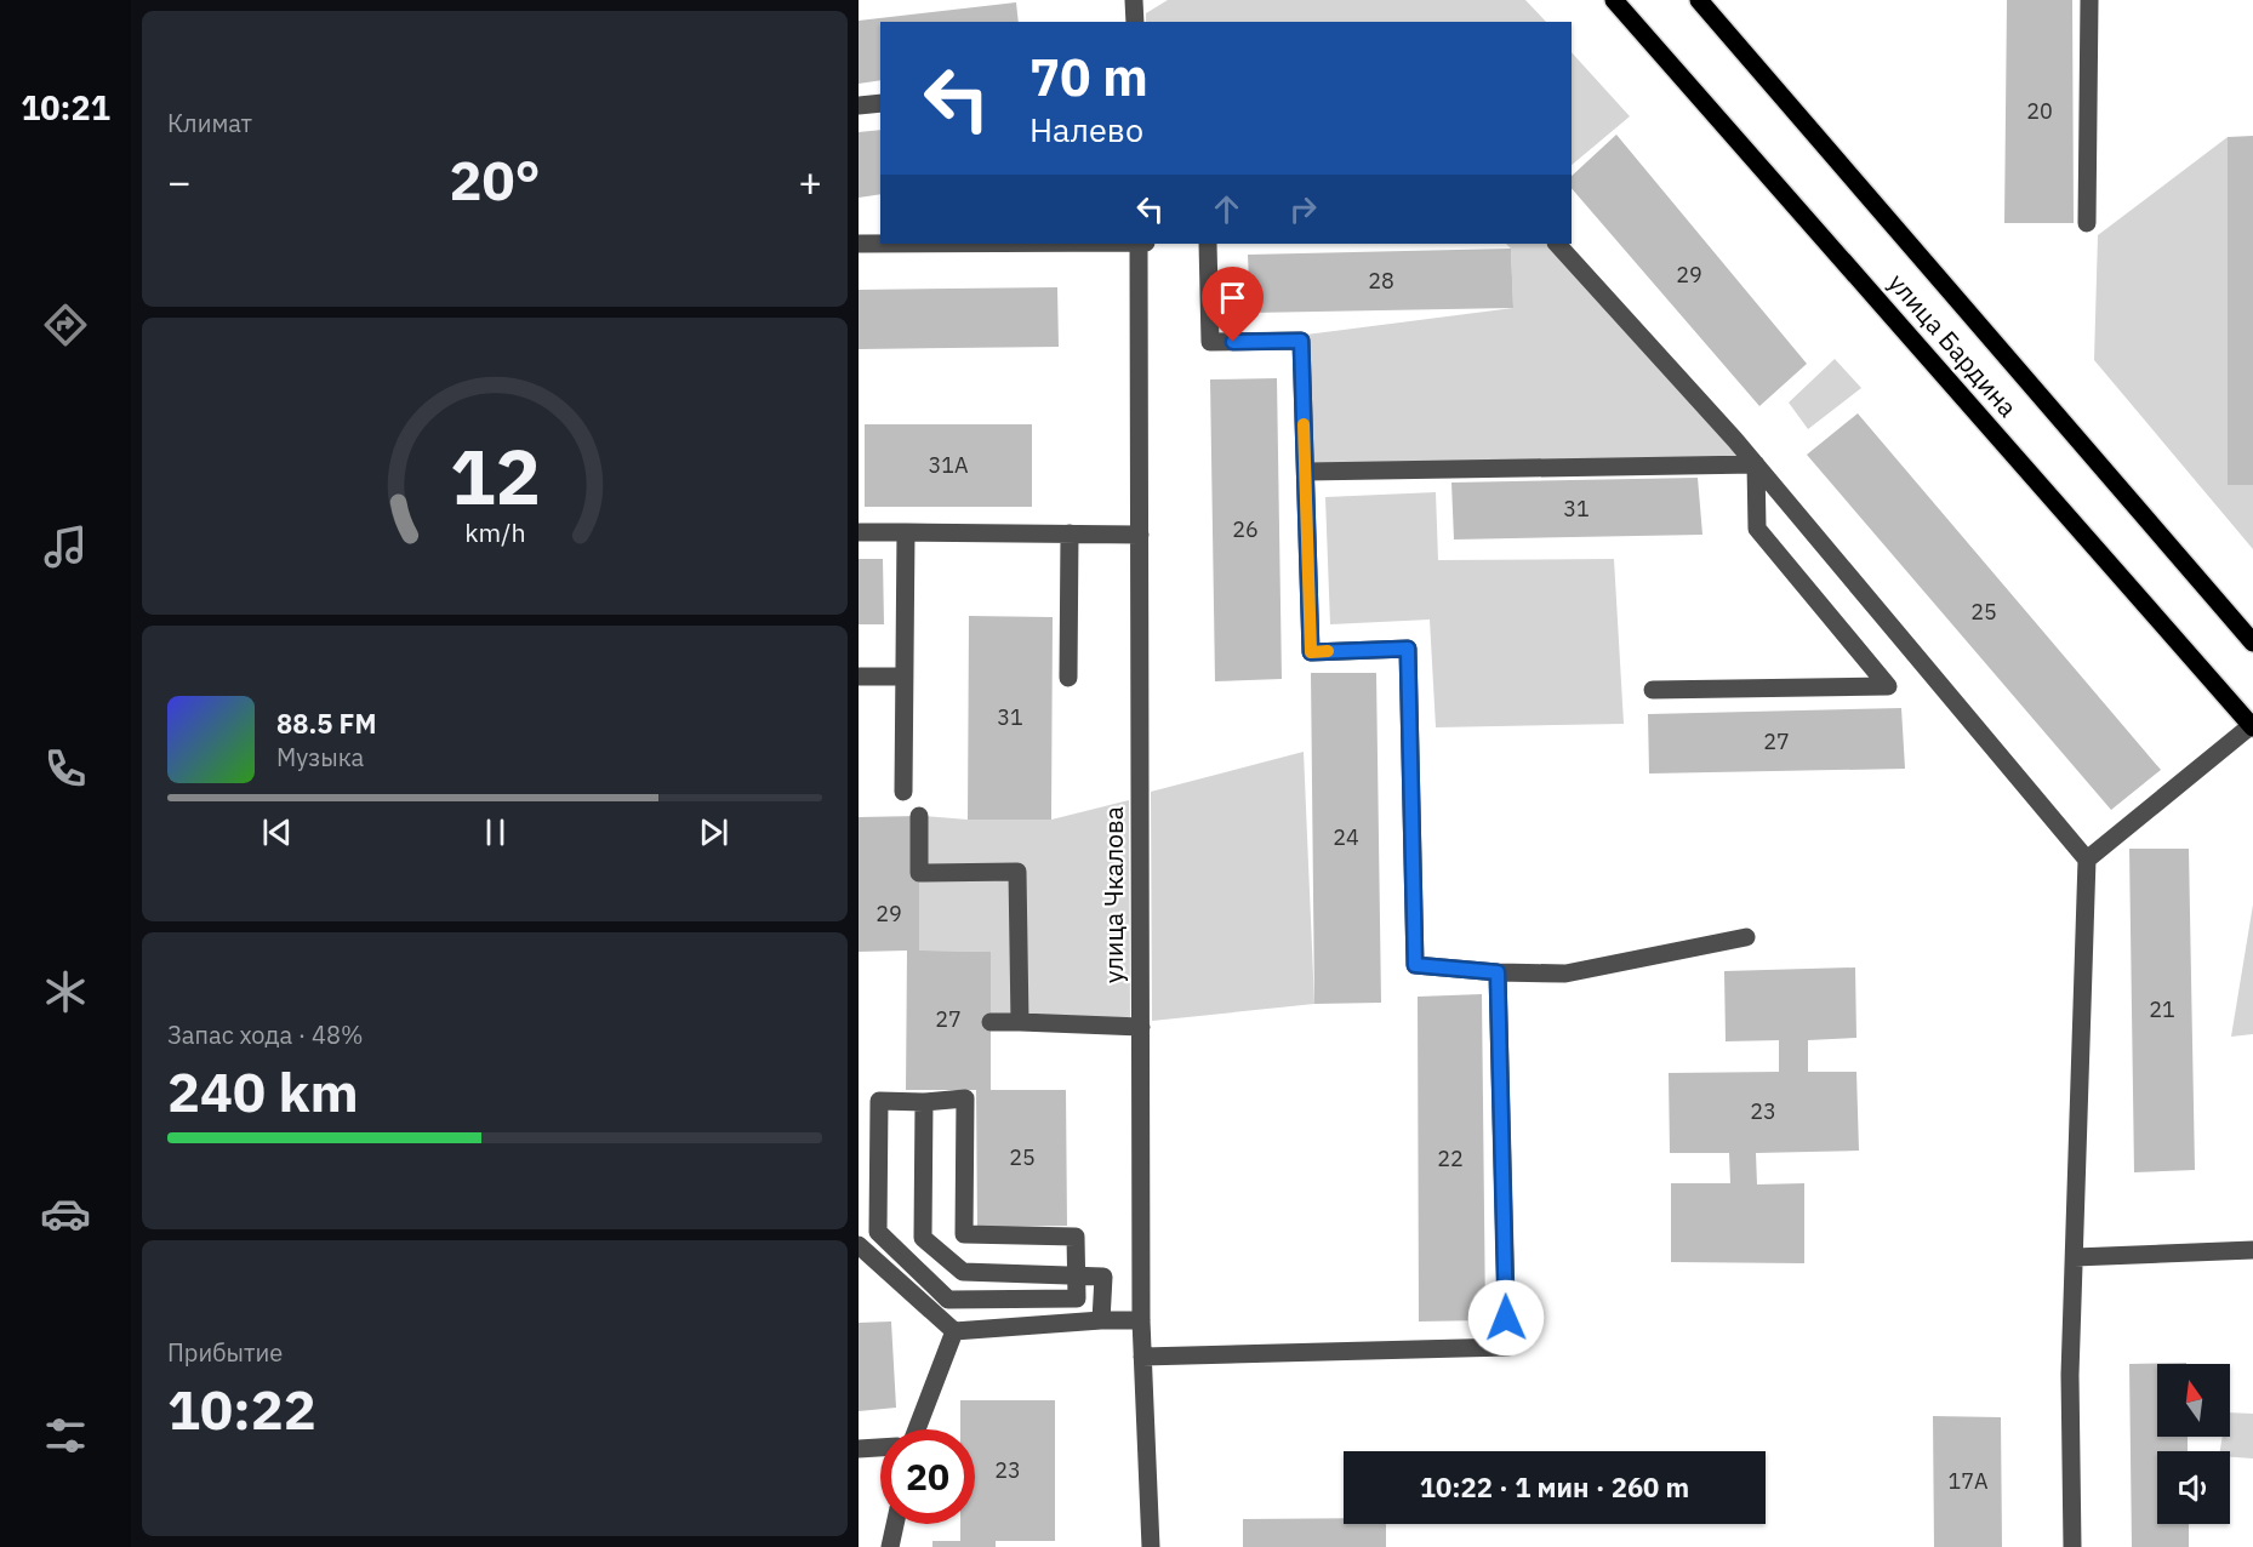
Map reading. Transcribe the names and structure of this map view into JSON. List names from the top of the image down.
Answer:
{
  "streets": {
    "main road": ["улица Бардина"],
    "street": ["улица Чкалова"]
  },
  "house_numbers": [
    "20",
    "29",
    "28",
    "31А",
    "31",
    "26",
    "25",
    "31",
    "27",
    "24",
    "29",
    "21",
    "27",
    "23",
    "25",
    "22",
    "23",
    "17А"
  ],
  "north": "top",
  "page": {
    "tabs": "10:21",
    "tile": [
      "Климат",
      ["Запас хода · 48%", "240 km"],
      ["Прибытие", "10:22"]
    ],
    "turn": ["70 m", "Налево"],
    "heat": ["−", "20°", "+"],
    "song": ["88.5 FM", "Музыка"],
    "limit": "20",
    "trip": "10:22 · 1 мин · 260 m",
    "gauge": ["12", "km/h"]
  }
}
